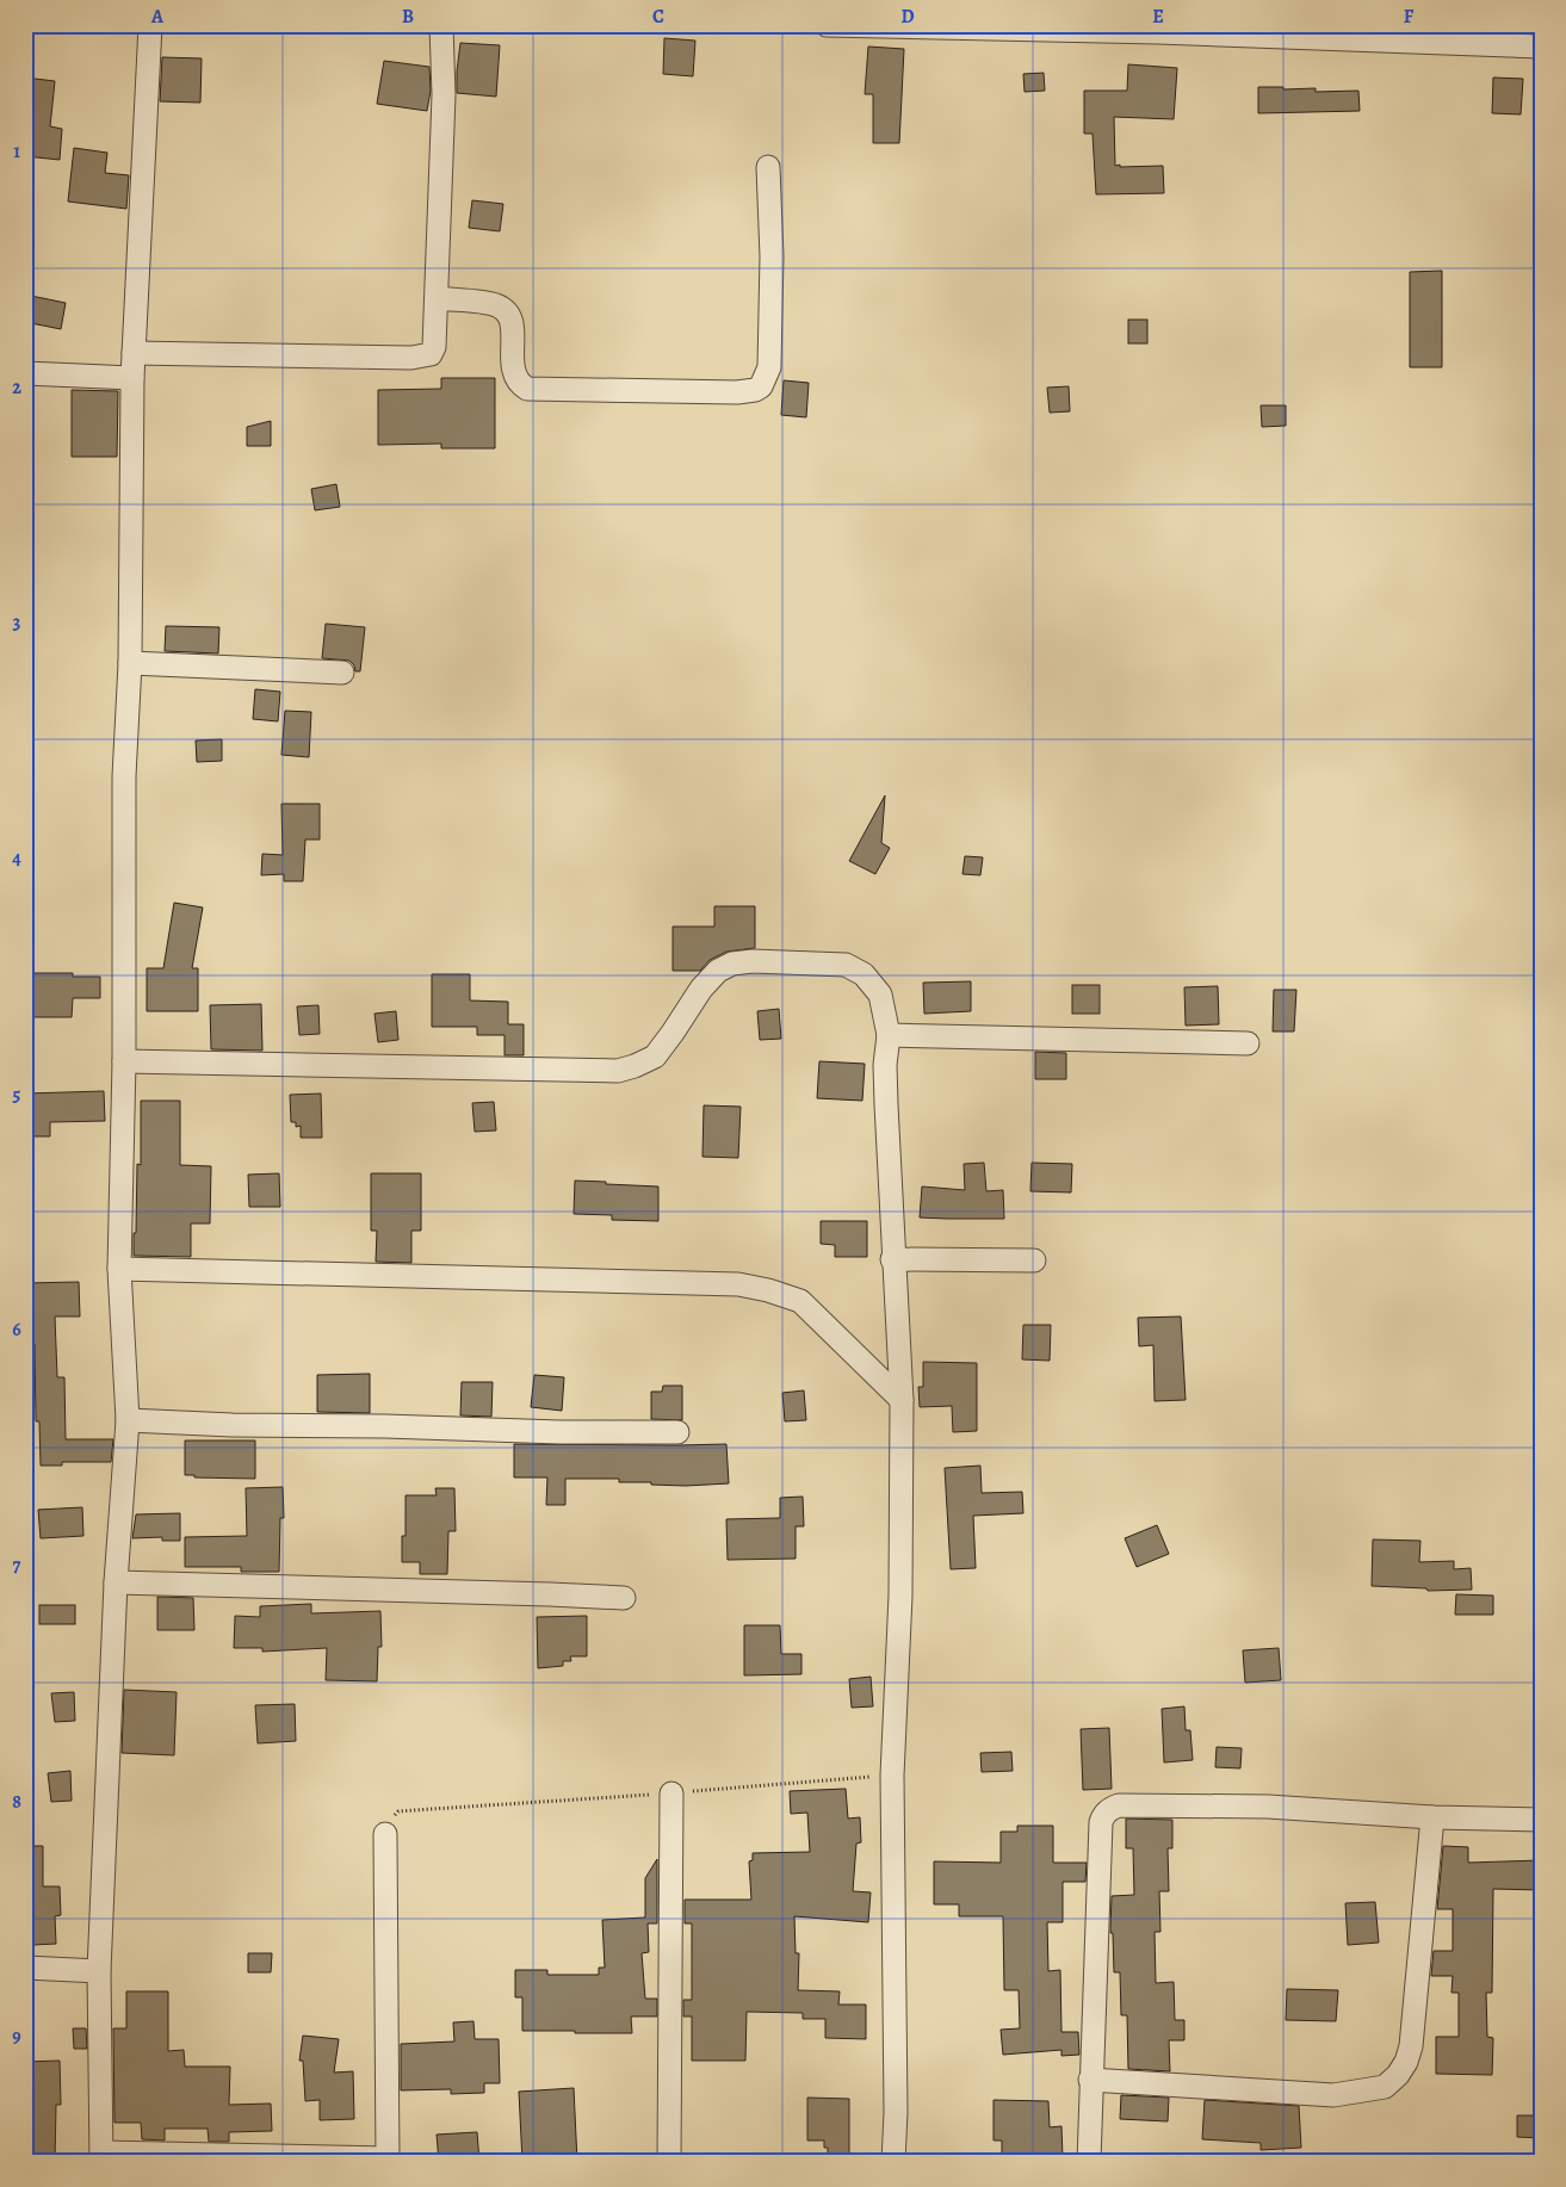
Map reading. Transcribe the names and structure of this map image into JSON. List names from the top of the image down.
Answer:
{
  "grid": {
    "columns": [
      "A",
      "B",
      "C",
      "D",
      "E",
      "F"
    ],
    "rows": [
      "1",
      "2",
      "3",
      "4",
      "5",
      "6",
      "7",
      "8",
      "9"
    ]
  }
}
